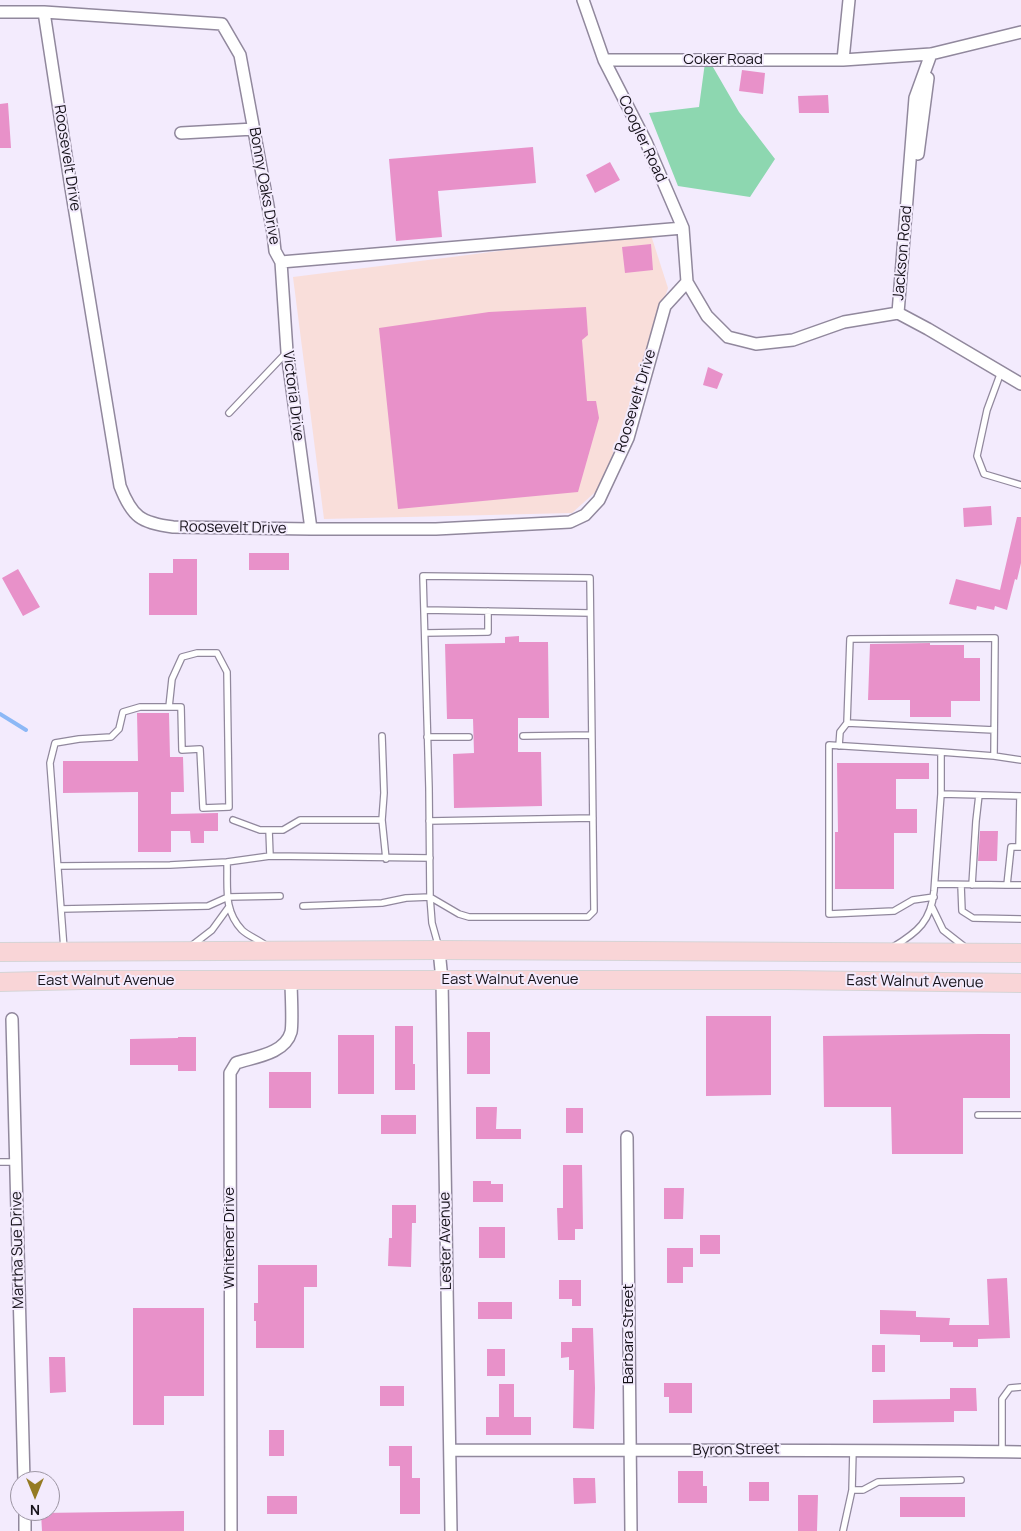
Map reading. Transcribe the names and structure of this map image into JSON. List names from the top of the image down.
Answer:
{
  "streets": {
    "main road": ["East Walnut Avenue"],
    "street": [
      "Coker Road",
      "Coogler Road",
      "Roosevelt Drive",
      "Bonny Oaks Drive",
      "Jackson Road",
      "Victoria Drive",
      "Whitener Drive",
      "Lester Avenue",
      "Martha Sue Drive",
      "Barbara Street",
      "Byron Street"
    ]
  },
  "crossings": [
    ["Coker Road", "Coogler Road"],
    ["Coogler Road", "Roosevelt Drive"],
    ["Coogler Road", "Bonny Oaks Drive"],
    ["Roosevelt Drive", "Bonny Oaks Drive"],
    ["Roosevelt Drive", "Victoria Drive"],
    ["Bonny Oaks Drive", "Victoria Drive"],
    ["East Walnut Avenue", "Whitener Drive"],
    ["East Walnut Avenue", "Lester Avenue"],
    ["Lester Avenue", "Byron Street"],
    ["Barbara Street", "Byron Street"]
  ],
  "north": "bottom"
}
